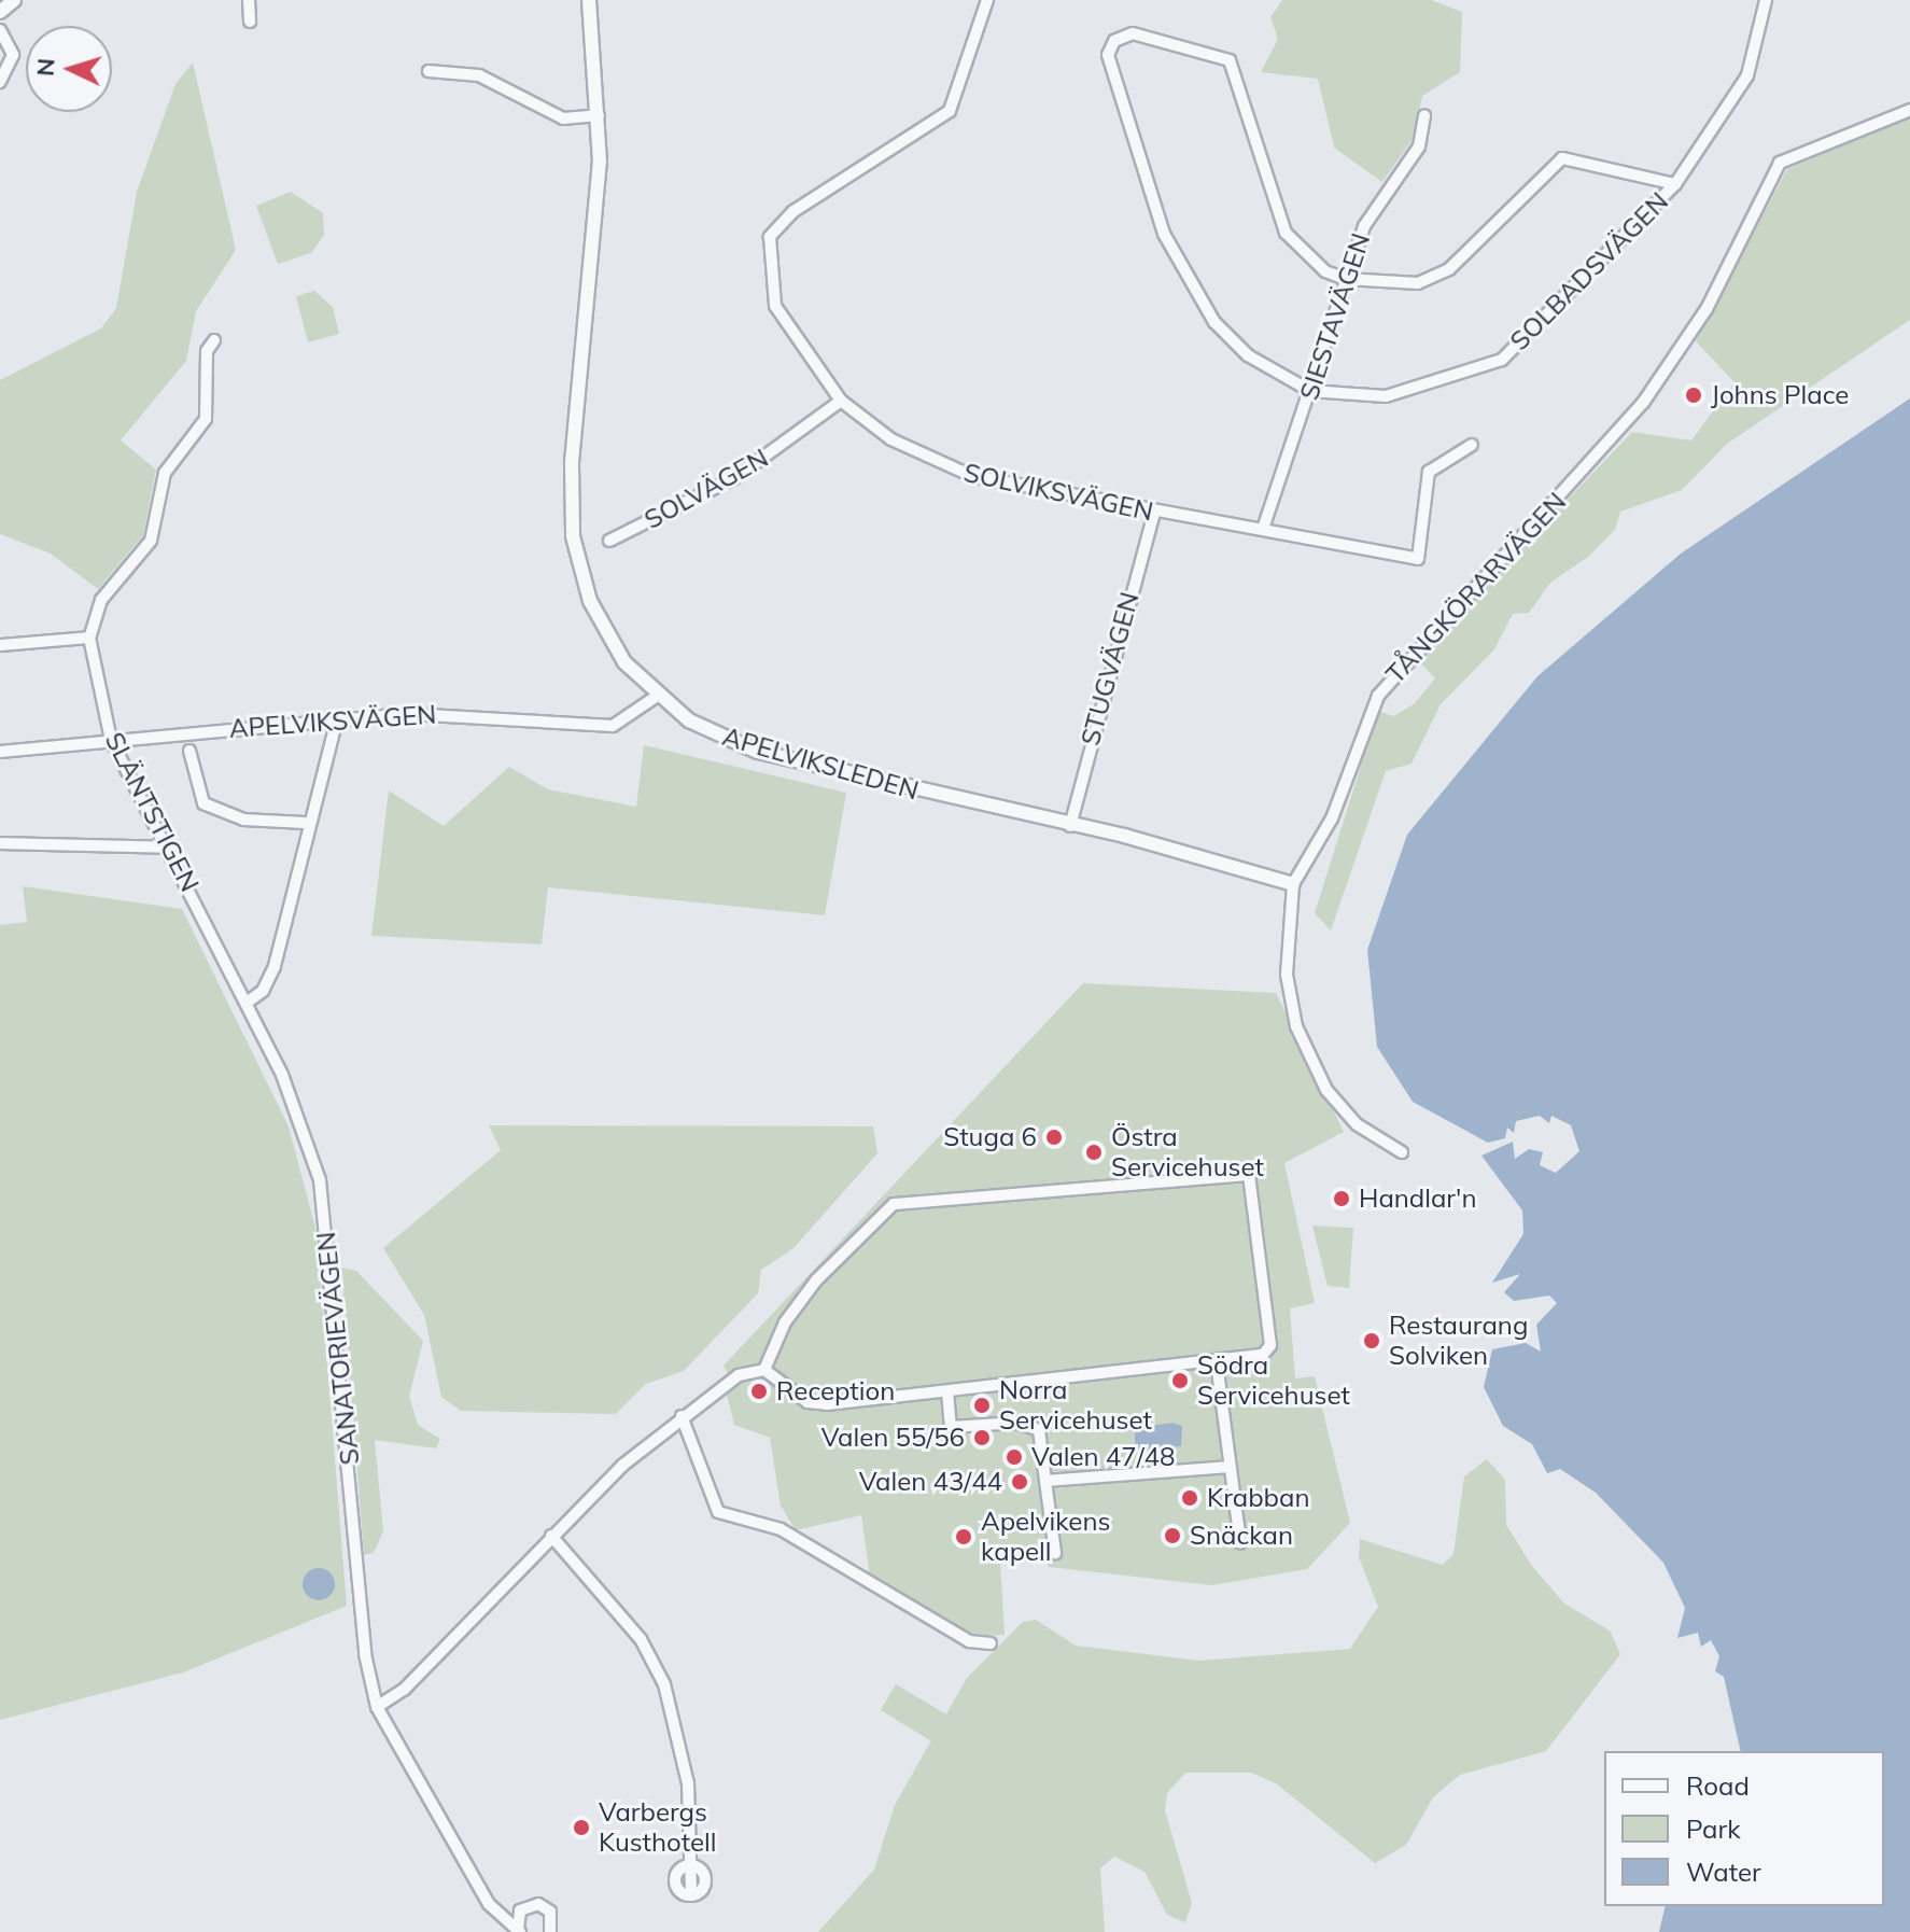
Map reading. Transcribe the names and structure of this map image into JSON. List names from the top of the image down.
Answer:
{
  "streets": {
    "street": [
      "SOLBADSVÄGEN",
      "SIESTAVÄGEN",
      "SOLVÄGEN",
      "SOLVIKSVÄGEN",
      "TÅNGKÖRARVÄGEN",
      "STUGVÄGEN",
      "APELVIKSVÄGEN",
      "APELVIKSLEDEN",
      "SLÄNTSTIGEN",
      "SANATORIEVÄGEN"
    ]
  },
  "crossings": [
    ["SOLBADSVÄGEN", "SIESTAVÄGEN"],
    ["SIESTAVÄGEN", "SOLVIKSVÄGEN"],
    ["SOLVÄGEN", "SOLVIKSVÄGEN"],
    ["SOLVIKSVÄGEN", "STUGVÄGEN"],
    ["TÅNGKÖRARVÄGEN", "APELVIKSLEDEN"],
    ["STUGVÄGEN", "APELVIKSLEDEN"],
    ["APELVIKSVÄGEN", "APELVIKSLEDEN"],
    ["APELVIKSVÄGEN", "SLÄNTSTIGEN"],
    ["SLÄNTSTIGEN", "SANATORIEVÄGEN"]
  ],
  "places": [
    "Johns Place",
    "Stuga 6",
    "Östra Servicehuset",
    "Handlar'n",
    "Restaurang Solviken",
    "Södra Servicehuset",
    "Reception",
    "Norra Servicehuset",
    "Valen 55/56",
    "Valen 47/48",
    "Valen 43/44",
    "Krabban",
    "Snäckan",
    "Apelvikens kapell",
    "Varbergs Kusthotell"
  ],
  "legend": ["Road", "Park", "Water"],
  "north": "left"
}
